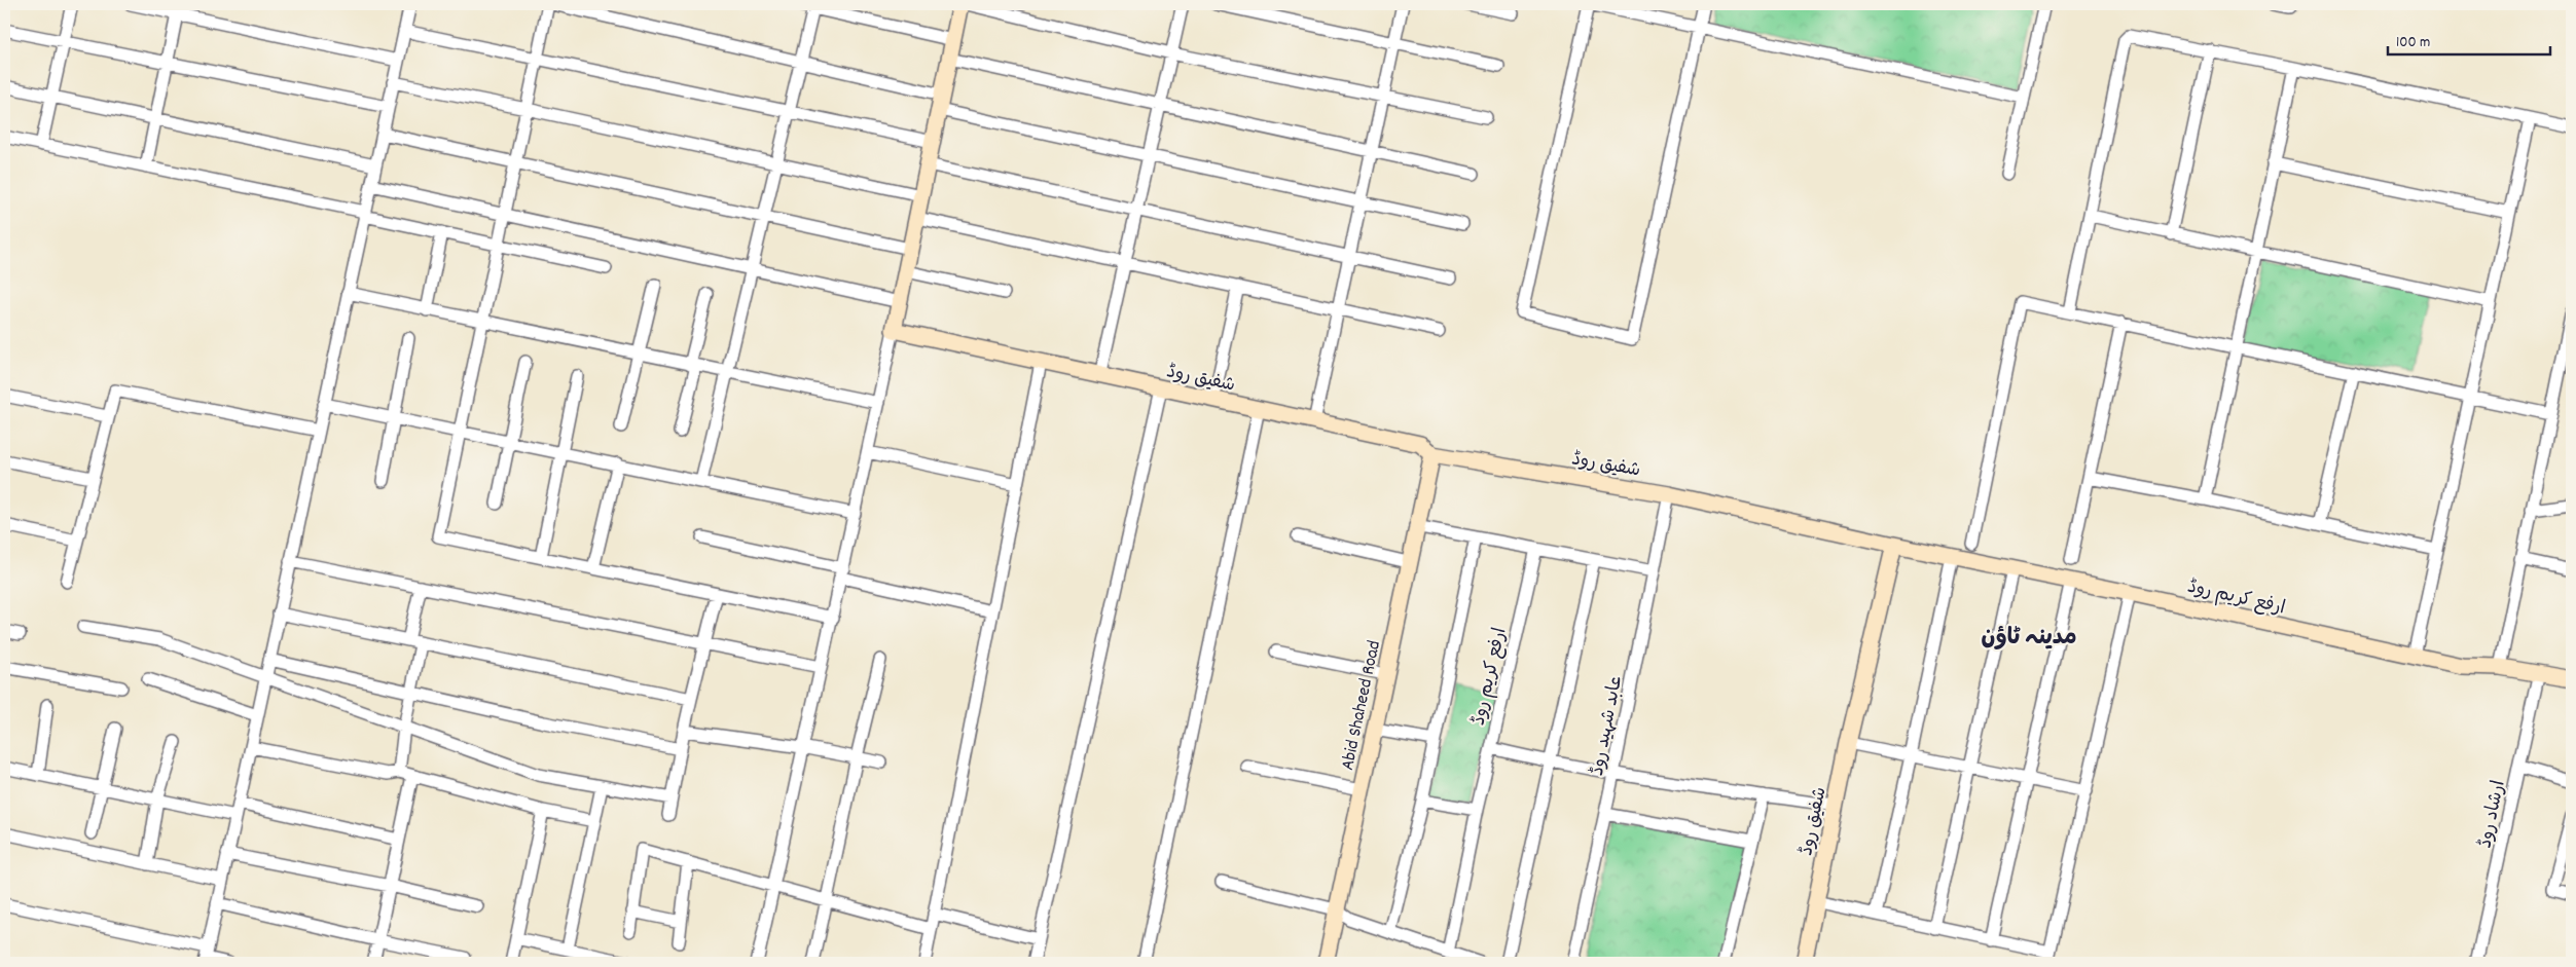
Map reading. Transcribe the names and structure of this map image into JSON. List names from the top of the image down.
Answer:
{
  "streets": {
    "street": [
      "شفیق روڈ",
      "ارفع کریم روڈ",
      "Abid Shaheed Road",
      "عابد شہید روڈ",
      "ارشاد روڈ"
    ]
  },
  "crossings": [
    ["شفیق روڈ", "ارفع کریم روڈ"],
    ["شفیق روڈ", "Abid Shaheed Road"],
    ["شفیق روڈ", "عابد شہید روڈ"],
    ["ارفع کریم روڈ", "عابد شہید روڈ"],
    ["ارفع کریم روڈ", "ارشاد روڈ"]
  ],
  "districts": ["مدینہ ٹاؤن"],
  "scale_bar": "100 m"
}
